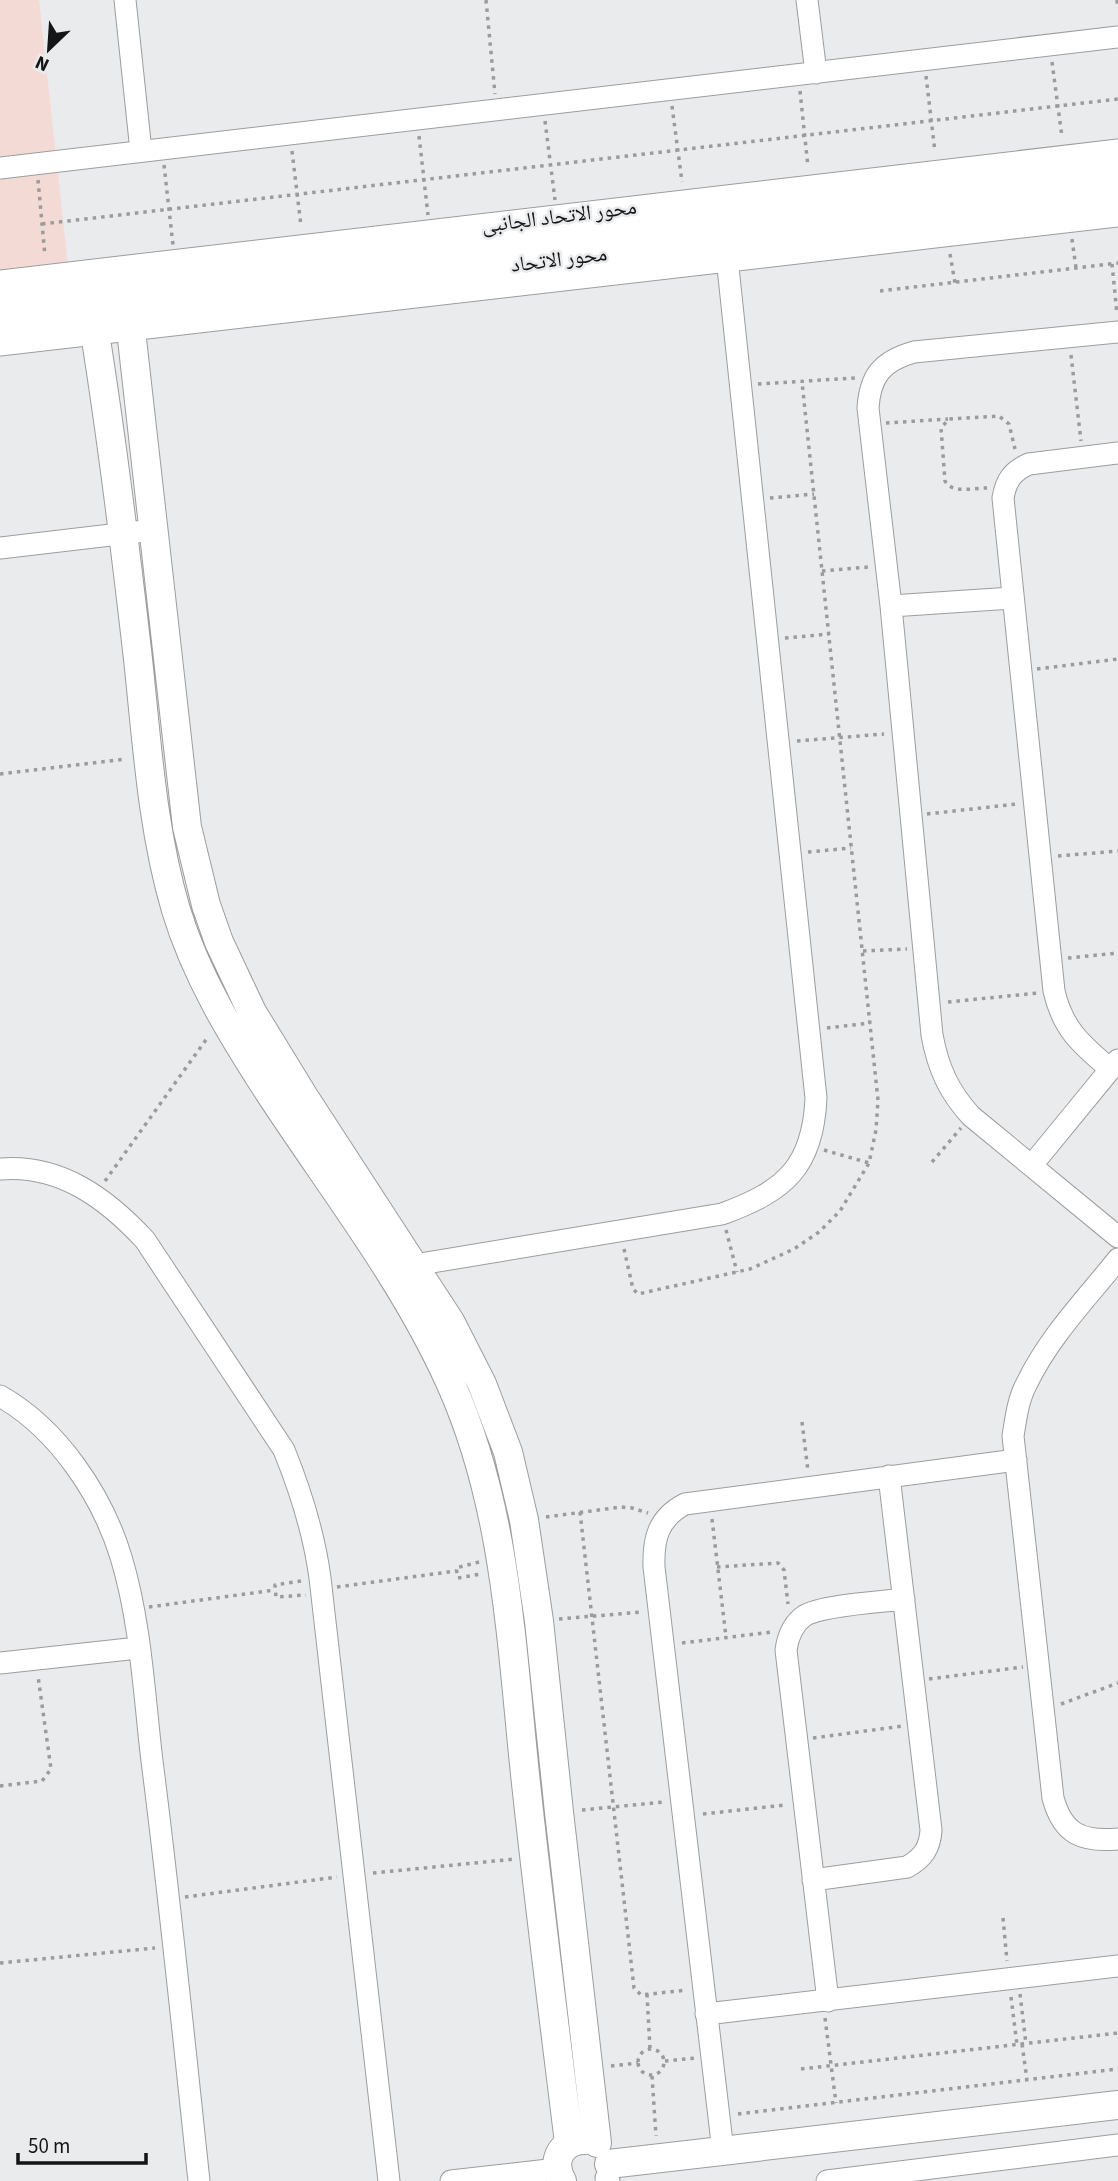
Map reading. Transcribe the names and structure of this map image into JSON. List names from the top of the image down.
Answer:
{
  "streets": {
    "street": ["محور الاتحاد الجانبى", "محور الاتحاد"]
  },
  "scale_bar": "50 m",
  "north": "bottom left"
}
